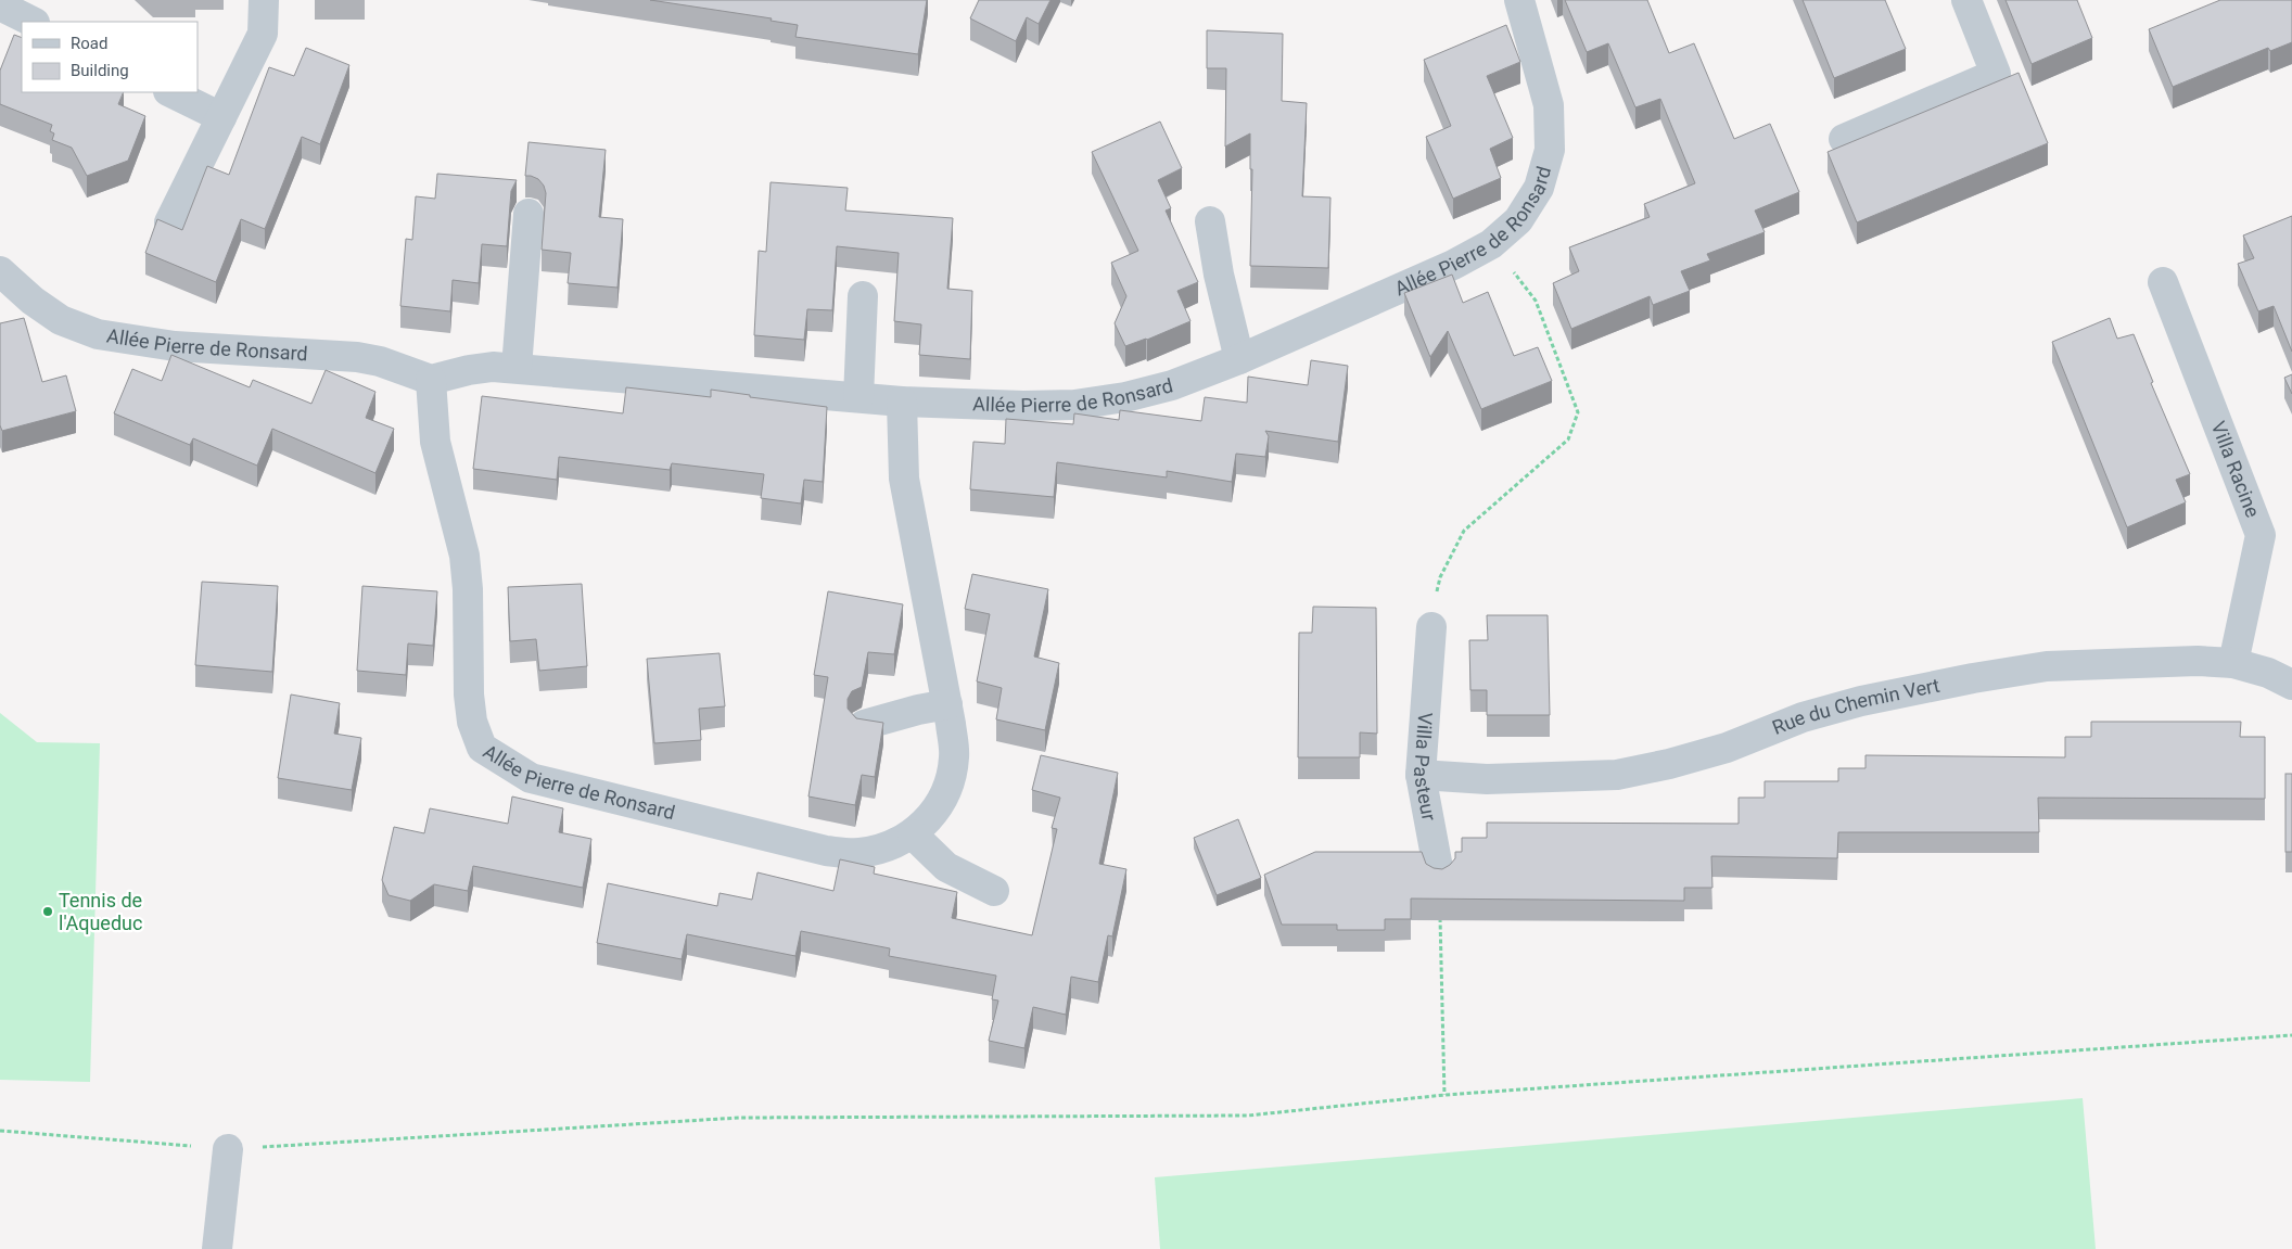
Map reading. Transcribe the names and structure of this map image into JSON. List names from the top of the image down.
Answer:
{
  "streets": {
    "street": [
      "Allée Pierre de Ronsard",
      "Villa Racine",
      "Rue du Chemin Vert",
      "Villa Pasteur"
    ]
  },
  "crossings": [
    ["Villa Racine", "Rue du Chemin Vert"],
    ["Rue du Chemin Vert", "Villa Pasteur"]
  ],
  "places": ["Tennis de l'Aqueduc"],
  "legend": ["Road", "Building"]
}
